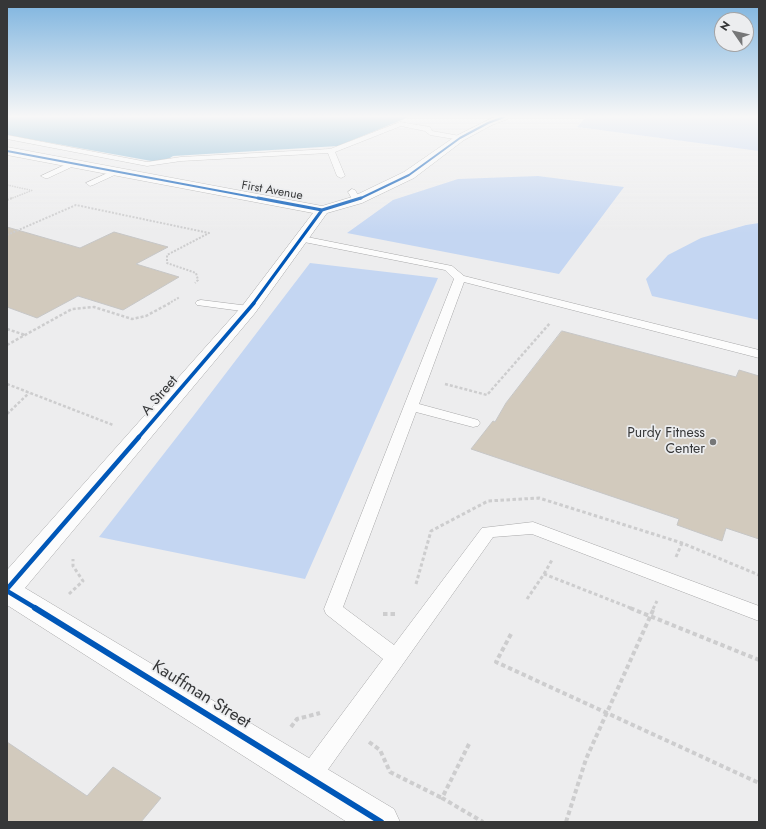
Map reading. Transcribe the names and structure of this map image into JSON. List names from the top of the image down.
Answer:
{
  "streets": {
    "street": ["First Avenue", "A Street", "Kauffman Street"]
  },
  "crossings": [
    ["First Avenue", "A Street"],
    ["A Street", "Kauffman Street"]
  ],
  "places": ["Purdy Fitness Center"],
  "north": "top left"
}
